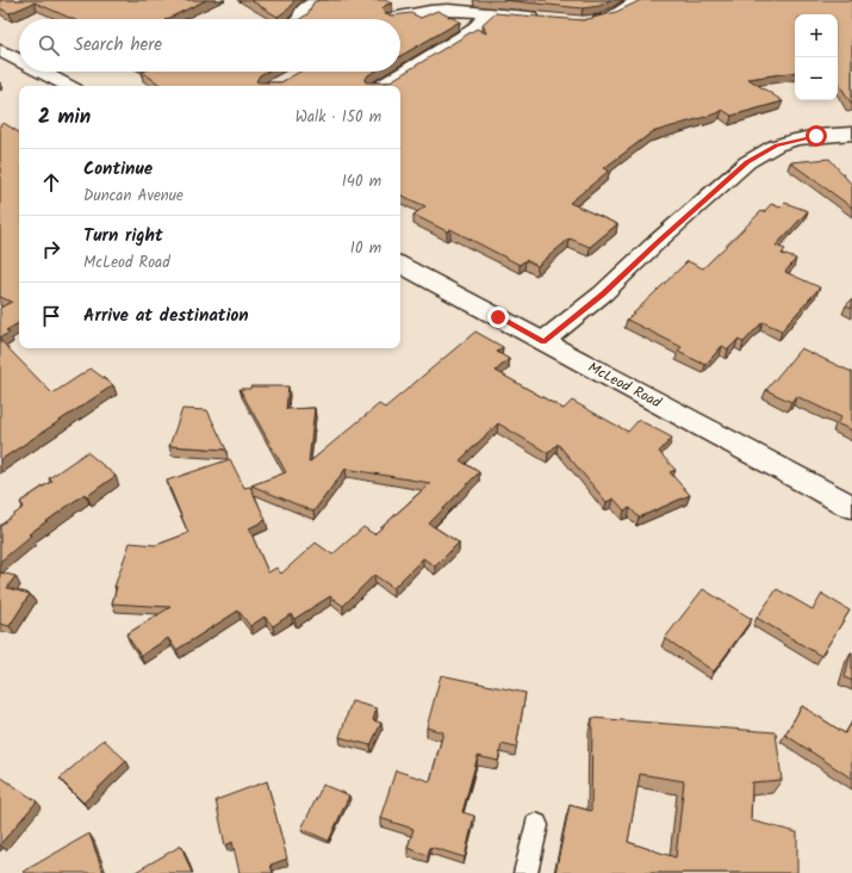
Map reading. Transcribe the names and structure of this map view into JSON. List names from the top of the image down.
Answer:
{
  "streets": {
    "street": ["McLeod Road"]
  },
  "page": {
    "map_buttons": ["+", "−"],
    "search": "Search here",
    "heading": ["2 min", "Walk · 150 m"],
    "list": [
      ["Continue", "Duncan Avenue", "140 m"],
      ["Turn right", "McLeod Road", "10 m"],
      "Arrive at destination"
    ]
  }
}
